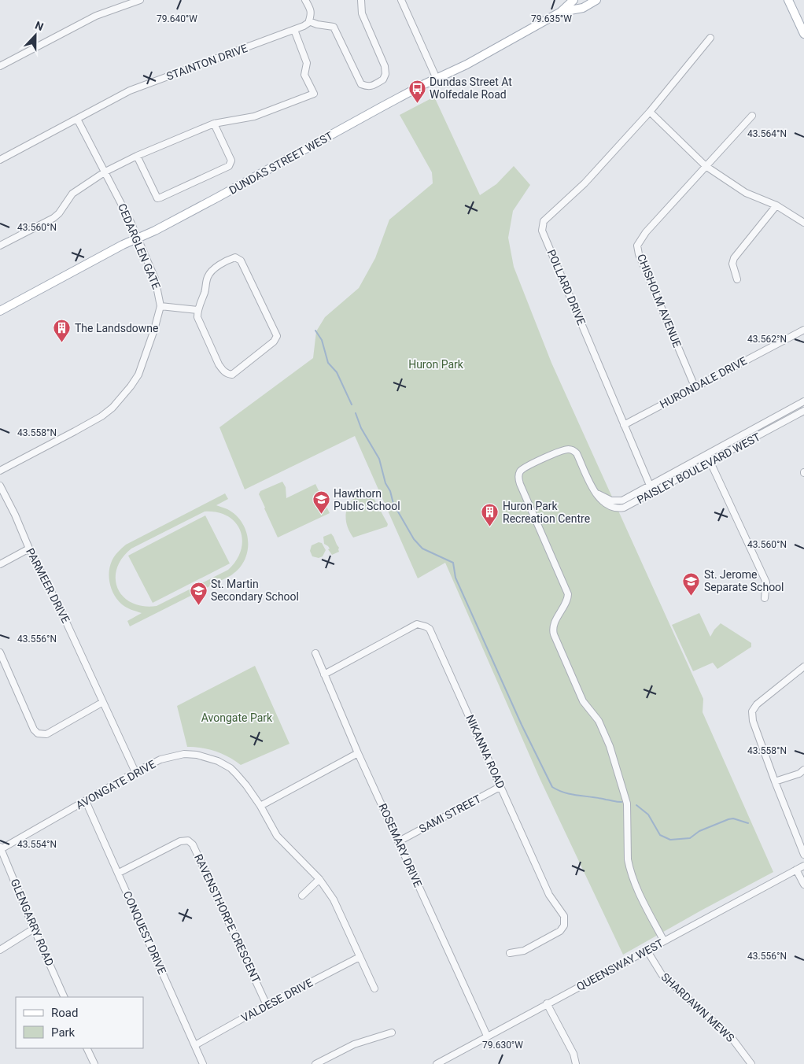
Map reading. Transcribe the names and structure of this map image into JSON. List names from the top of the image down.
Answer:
{
  "streets": {
    "main road": ["DUNDAS STREET WEST"],
    "street": [
      "STAINTON DRIVE",
      "CEDARGLEN GATE",
      "POLLARD DRIVE",
      "CHISHOLM AVENUE",
      "HURONDALE DRIVE",
      "PAISLEY BOULEVARD WEST",
      "PARMEER DRIVE",
      "NIKANNA ROAD",
      "AVONGATE DRIVE",
      "SAMI STREET",
      "ROSEMARY DRIVE",
      "RAVENSTHORPE CRESCENT",
      "GLENGARRY ROAD",
      "CONQUEST DRIVE",
      "QUEENSWAY WEST",
      "VALDESE DRIVE",
      "SHARDAWN MEWS"
    ]
  },
  "crossings": [
    ["STAINTON DRIVE", "CEDARGLEN GATE"],
    ["DUNDAS STREET WEST", "CEDARGLEN GATE"],
    ["POLLARD DRIVE", "HURONDALE DRIVE"],
    ["POLLARD DRIVE", "PAISLEY BOULEVARD WEST"],
    ["CHISHOLM AVENUE", "HURONDALE DRIVE"],
    ["PAISLEY BOULEVARD WEST", "QUEENSWAY WEST"],
    ["PARMEER DRIVE", "AVONGATE DRIVE"],
    ["NIKANNA ROAD", "SAMI STREET"],
    ["NIKANNA ROAD", "ROSEMARY DRIVE"],
    ["AVONGATE DRIVE", "GLENGARRY ROAD"],
    ["AVONGATE DRIVE", "CONQUEST DRIVE"],
    ["AVONGATE DRIVE", "VALDESE DRIVE"],
    ["SAMI STREET", "ROSEMARY DRIVE"],
    ["ROSEMARY DRIVE", "QUEENSWAY WEST"],
    ["RAVENSTHORPE CRESCENT", "CONQUEST DRIVE"],
    ["RAVENSTHORPE CRESCENT", "VALDESE DRIVE"],
    ["CONQUEST DRIVE", "VALDESE DRIVE"],
    ["QUEENSWAY WEST", "SHARDAWN MEWS"]
  ],
  "parks": ["Huron Park", "Avongate Park"],
  "places": {
    "bus stop": ["Dundas Street At Wolfedale Road"],
    "building": ["The Landsdowne", "Huron Park Recreation Centre"],
    "school or university": ["Hawthorn Public School", "St. Jerome Separate School", "St. Martin Secondary School"]
  },
  "legend": ["Road", "Park"],
  "north": "top",
  "coordinates": [
    "79.635°W",
    "79.640°W",
    "43.564°N",
    "43.560°N",
    "43.562°N",
    "43.558°N",
    "43.556°N",
    "43.554°N",
    "79.630°W"
  ]
}
